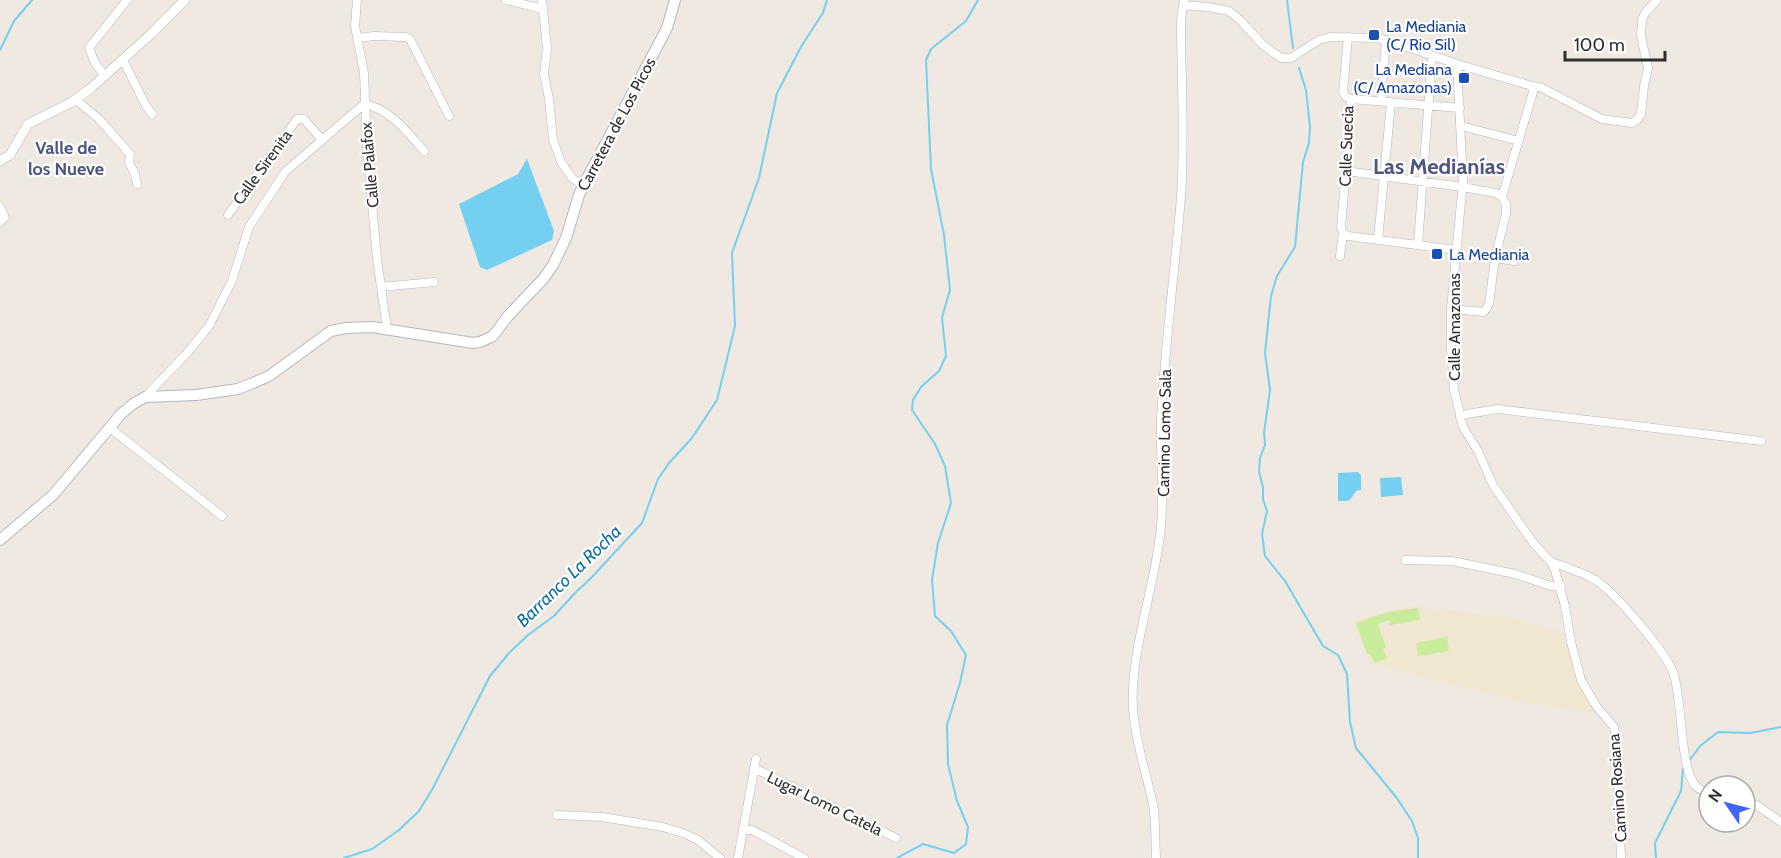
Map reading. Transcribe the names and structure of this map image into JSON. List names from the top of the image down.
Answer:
{
  "streets": {
    "main road": ["Carretera de Los Picos"],
    "street": [
      "Calle Suecia",
      "Calle Palafox",
      "Calle Sirenita",
      "Calle Amazonas",
      "Camino Lomo Sala",
      "Camino Rosiana",
      "Lugar Lomo Catela"
    ]
  },
  "crossings": [
    ["Carretera de Los Picos", "Calle Palafox"],
    ["Calle Amazonas", "Camino Rosiana"]
  ],
  "districts": ["Valle de los Nueve", "Las Medianías"],
  "water": ["Barranco La Rocha"],
  "places": {
    "transit": ["La Mediania (C/ Rio Sil)", "La Mediana (C/ Amazonas)", "La Mediania"]
  },
  "scale_bar": "100 m",
  "north": "top left"
}
